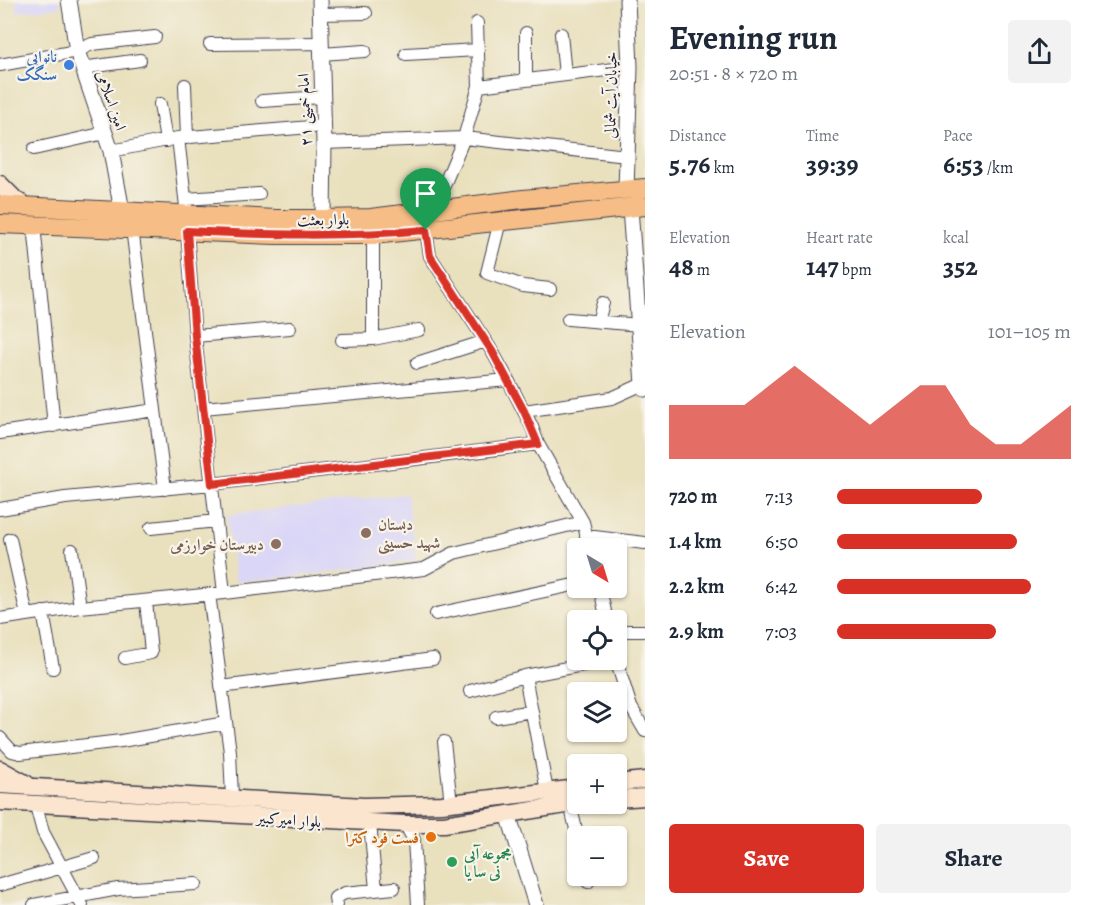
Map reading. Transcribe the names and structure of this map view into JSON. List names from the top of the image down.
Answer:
{
  "streets": {
    "main road": ["بلوار بعثت", "بلوار امیرکبیر"],
    "street": ["خیابان آیت شمالی", "امین اسلامی", "امام خمینی ۲۱"]
  },
  "crossings": [
    ["خیابان آیت شمالی", "بلوار بعثت"],
    ["امین اسلامی", "بلوار بعثت"],
    ["امام خمینی ۲۱", "بلوار بعثت"]
  ],
  "places": [
    "نانوایی سنگک",
    "دبستان شهید حسینی",
    "دبیرستان خوارزمی",
    "فست فود کترا",
    "مجموعه آبی نی سا یا"
  ],
  "north": "bottom right",
  "page": {
    "heading": ["Evening run", "20:51 · 8 × 720 m"],
    "stats": [
      ["Distance", "5.76 km"],
      ["Time", "39:39"],
      ["Pace", "6:53 /km"],
      ["Elevation", "48 m"],
      ["Heart rate", "147 bpm"],
      ["kcal", "352"]
    ],
    "chart": ["Elevation", "101–105 m"],
    "list": [
      {
        "name": "720 m",
        "note": "7:13"
      },
      {
        "name": "1.4 km",
        "note": "6:50"
      },
      {
        "name": "2.2 km",
        "note": "6:42"
      },
      {
        "name": "2.9 km",
        "note": "7:03"
      }
    ],
    "map_buttons": ["+", "−"],
    "buttons": ["Save", "Share"]
  }
}
